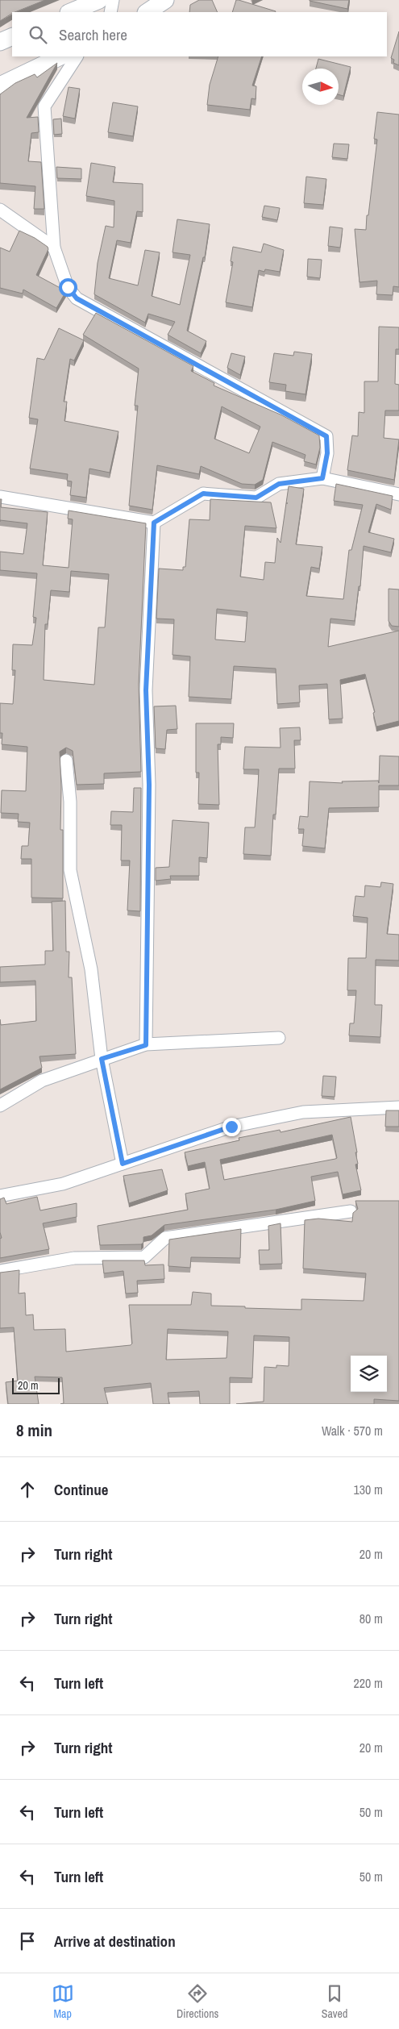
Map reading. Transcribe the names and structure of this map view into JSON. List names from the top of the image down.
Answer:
{
  "scale_bar": "20 m",
  "north": "right",
  "page": {
    "search": "Search here",
    "scale": "20 m",
    "heading": ["8 min", "Walk · 570 m"],
    "list": [
      ["Continue", "130 m"],
      ["Turn right", "20 m"],
      ["Turn right", "80 m"],
      ["Turn left", "220 m"],
      ["Turn right", "20 m"],
      ["Turn left", "50 m"],
      ["Turn left", "50 m"],
      "Arrive at destination"
    ],
    "nav": ["Map", "Directions", "Saved"]
  }
}
